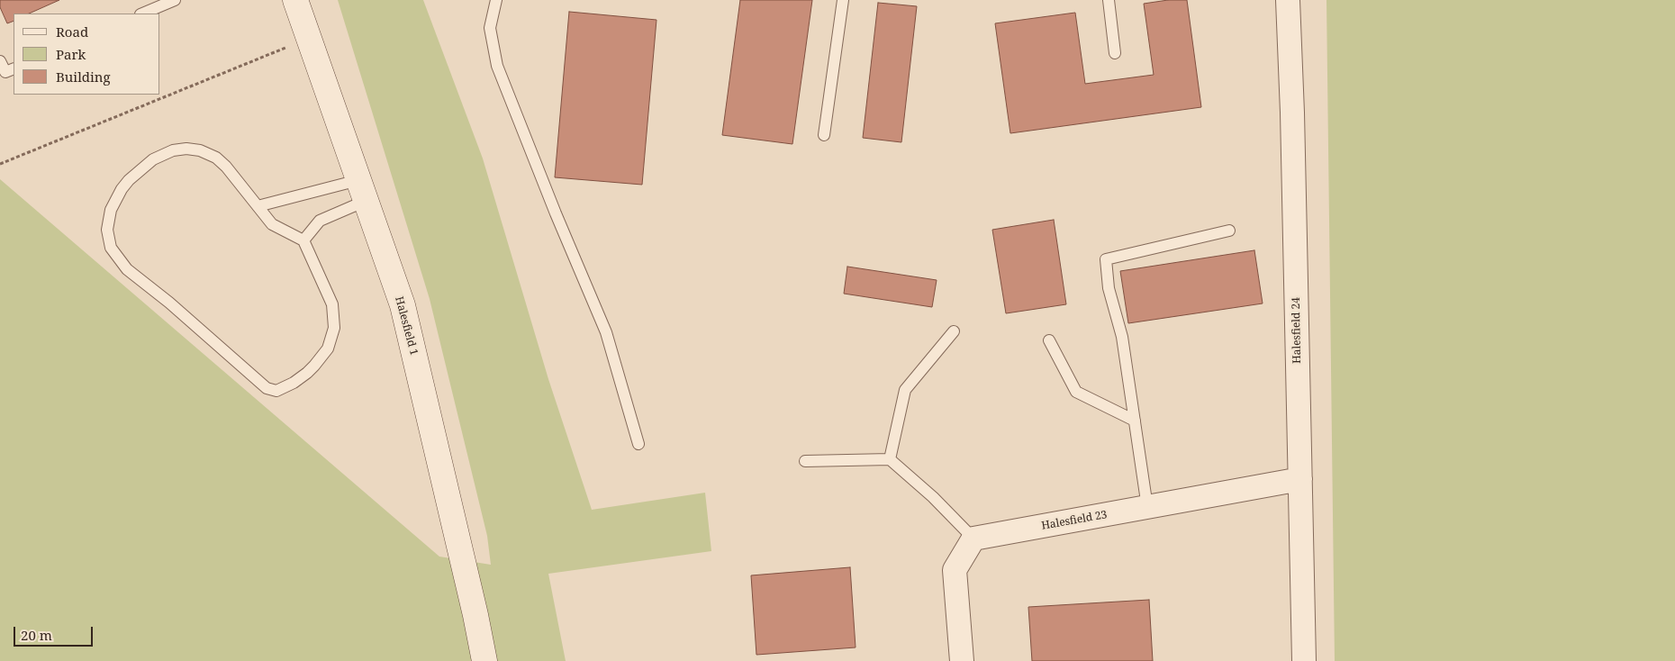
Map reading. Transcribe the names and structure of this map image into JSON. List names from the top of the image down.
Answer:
{
  "streets": {
    "street": ["Halesfield 1", "Halesfield 24", "Halesfield 23"]
  },
  "crossings": [
    ["Halesfield 24", "Halesfield 23"]
  ],
  "legend": ["Road", "Park", "Building"],
  "scale_bar": "20 m"
}
